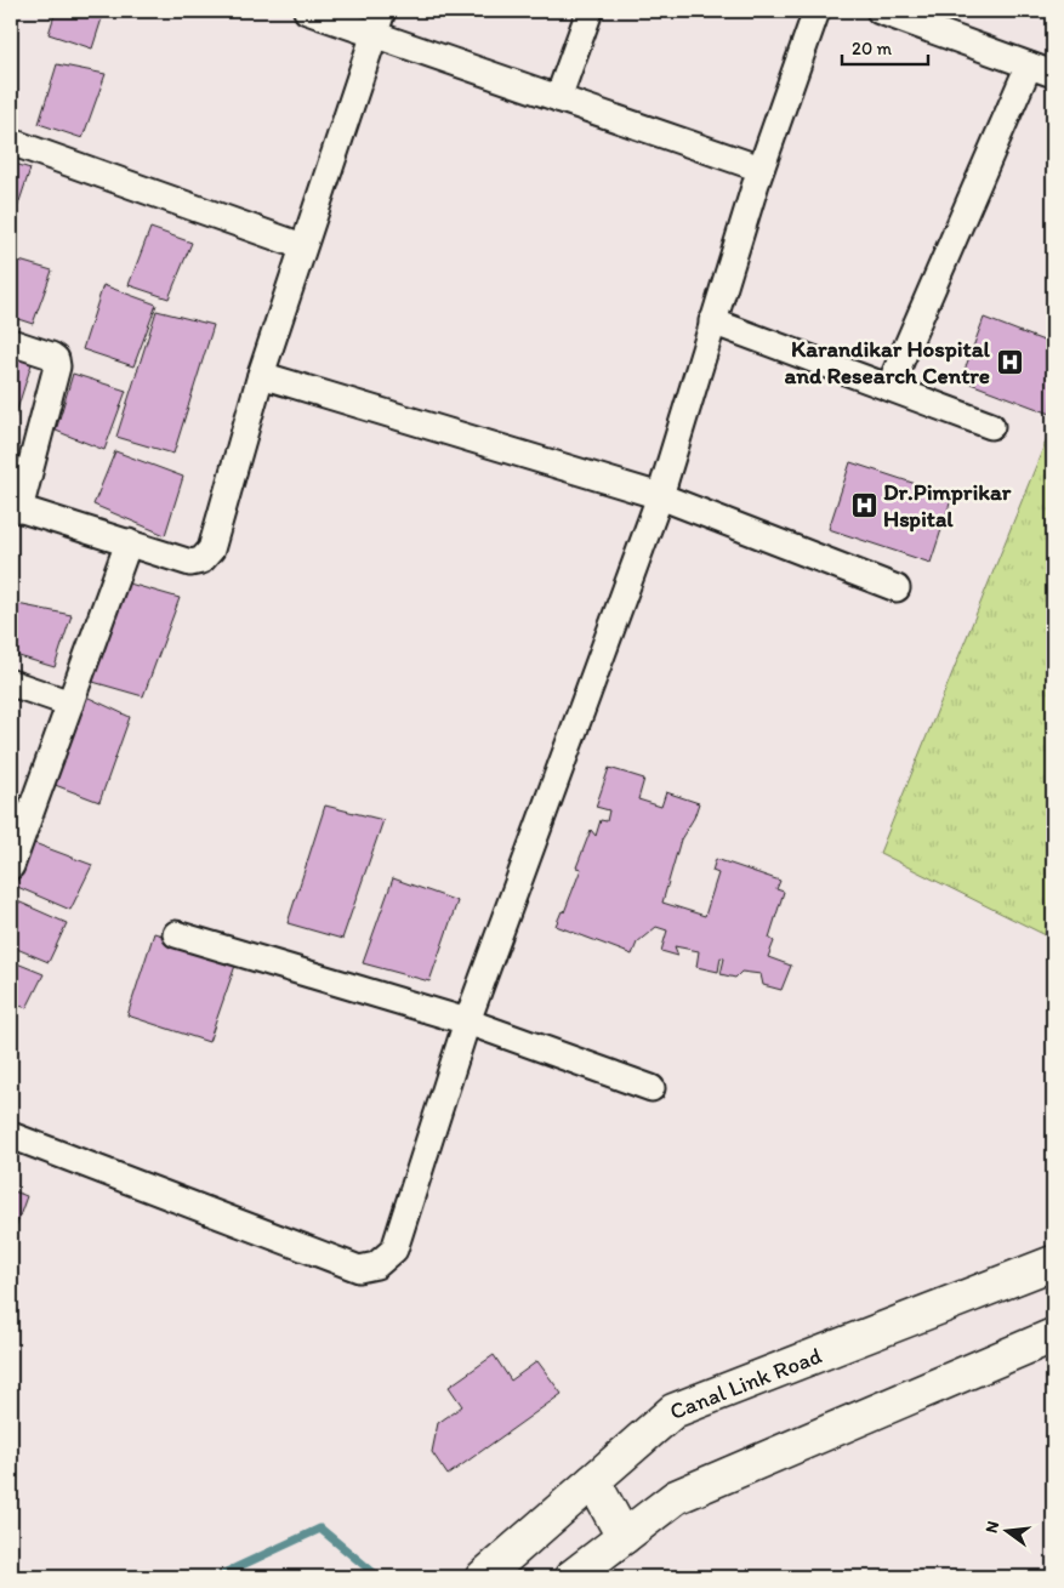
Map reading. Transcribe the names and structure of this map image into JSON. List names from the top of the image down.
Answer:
{
  "streets": {
    "main road": ["Canal Link Road"]
  },
  "places": {
    "hospital": ["Karandikar Hospital and Research Centre", "Dr.Pimprikar Hspital"]
  },
  "scale_bar": "20 m",
  "north": "left"
}
